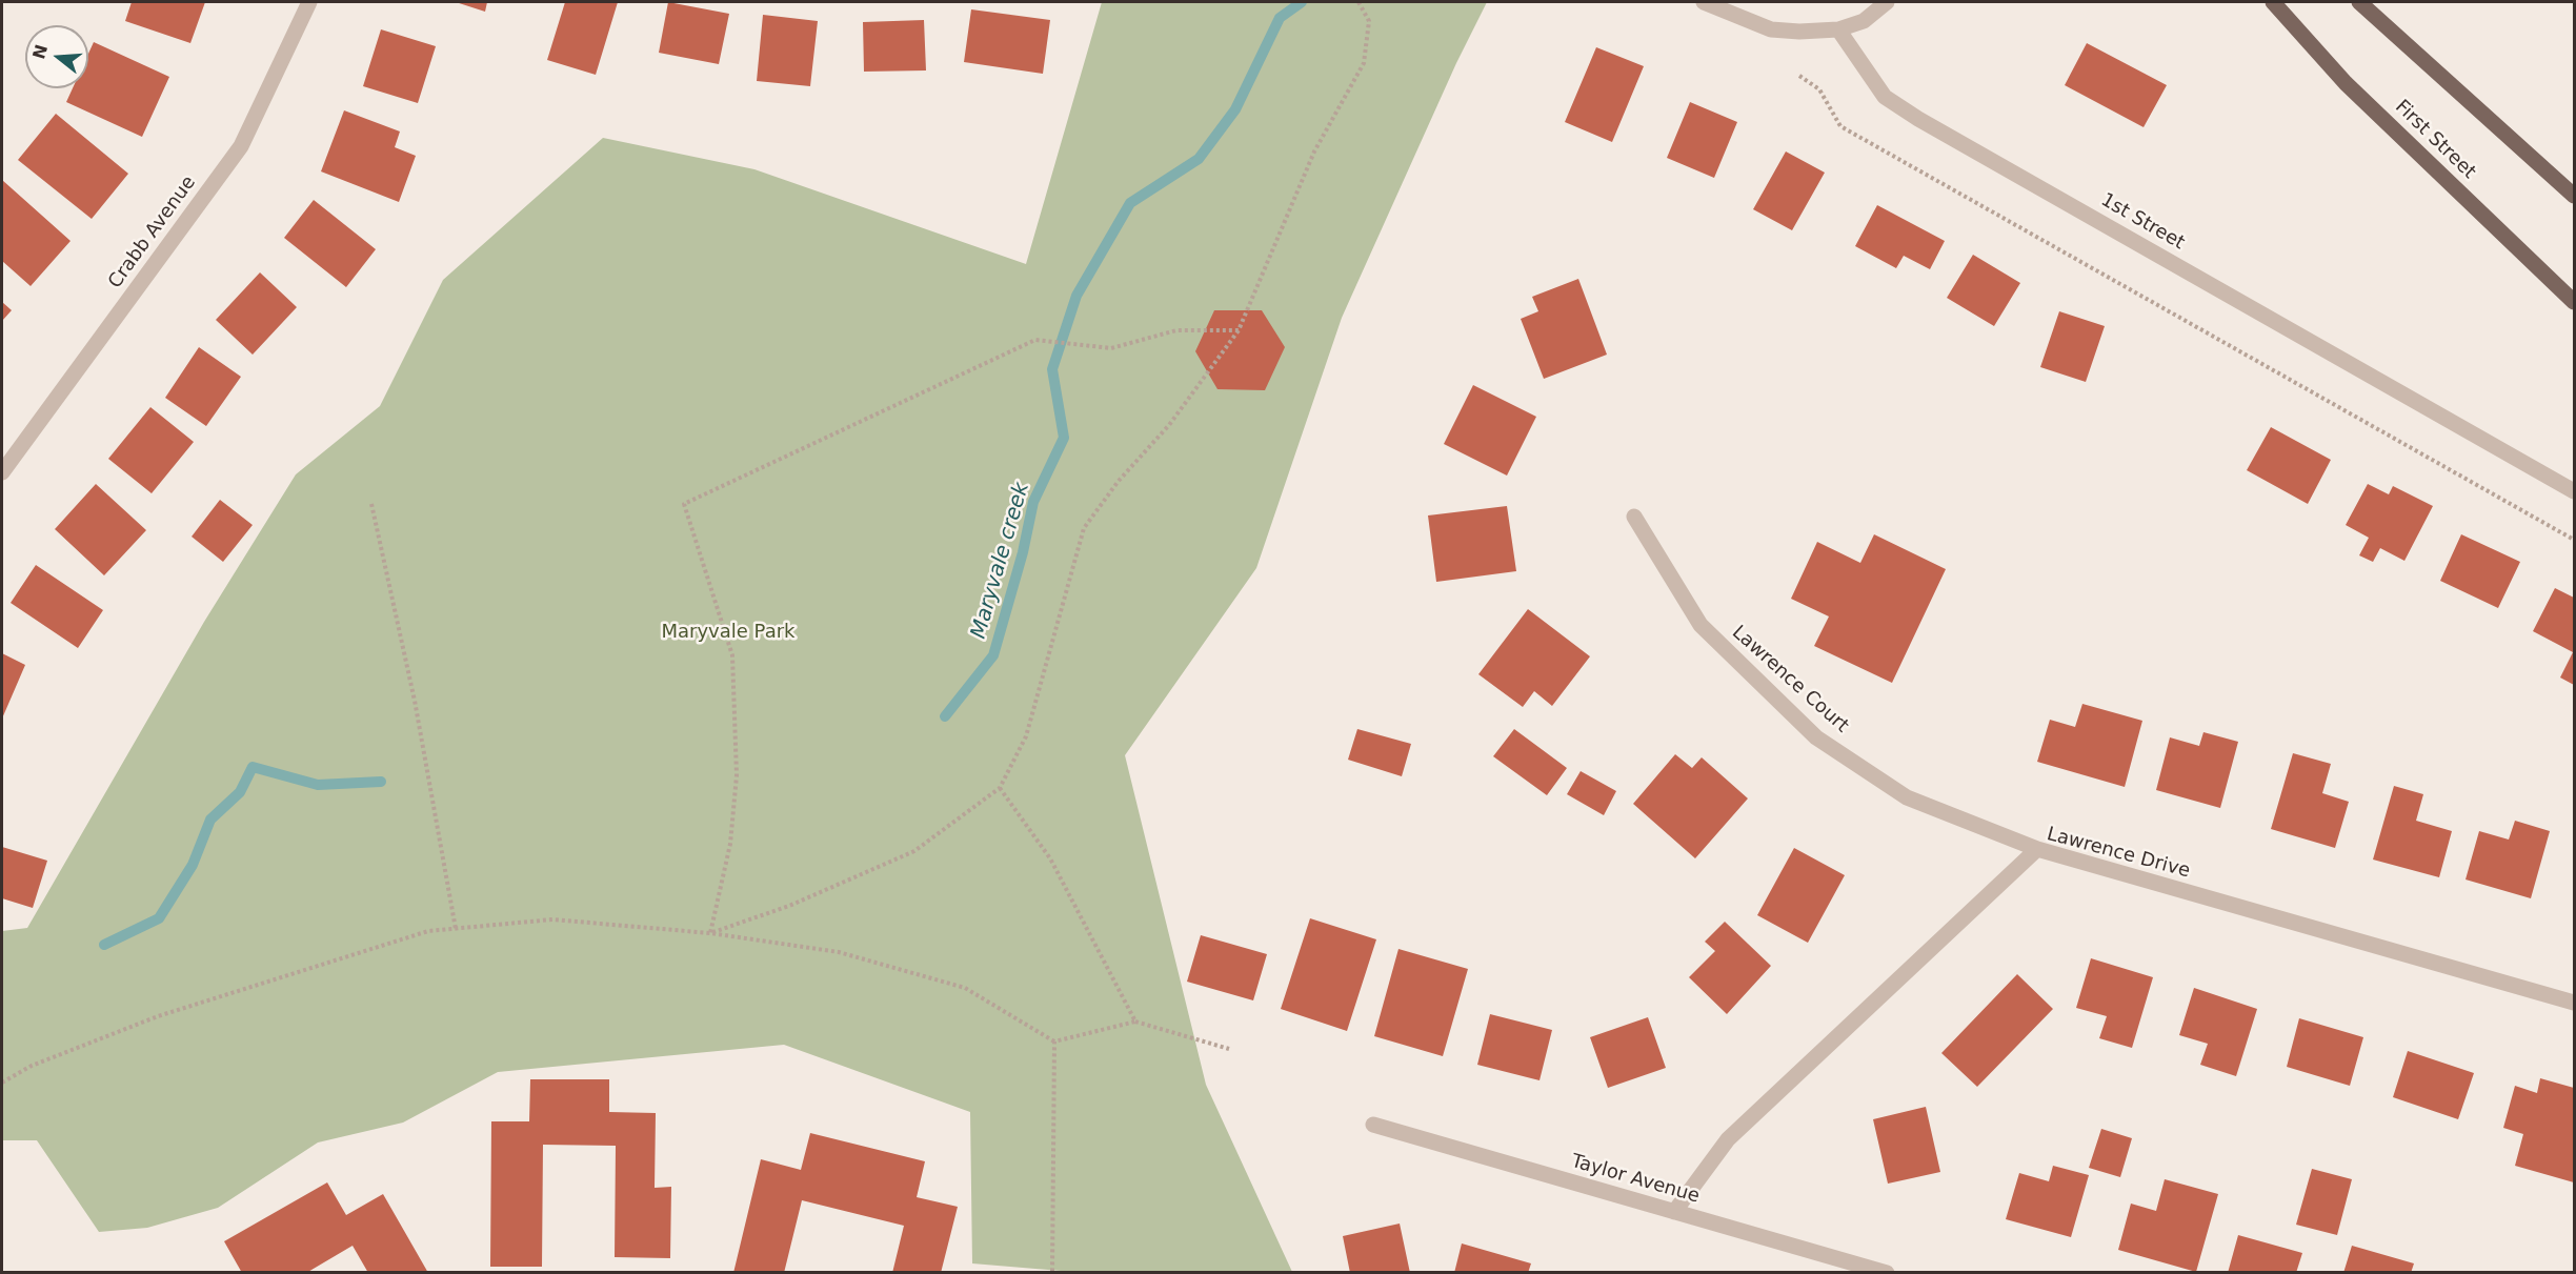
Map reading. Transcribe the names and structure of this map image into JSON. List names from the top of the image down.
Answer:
{
  "streets": {
    "main road": ["First Street"],
    "street": [
      "1st Street",
      "Crabb Avenue",
      "Lawrence Court",
      "Lawrence Drive",
      "Taylor Avenue"
    ]
  },
  "crossings": [
    ["Lawrence Court", "Lawrence Drive"],
    ["Lawrence Drive", "Taylor Avenue"]
  ],
  "water": ["Maryvale creek"],
  "parks": ["Maryvale Park"],
  "north": "left"
}
